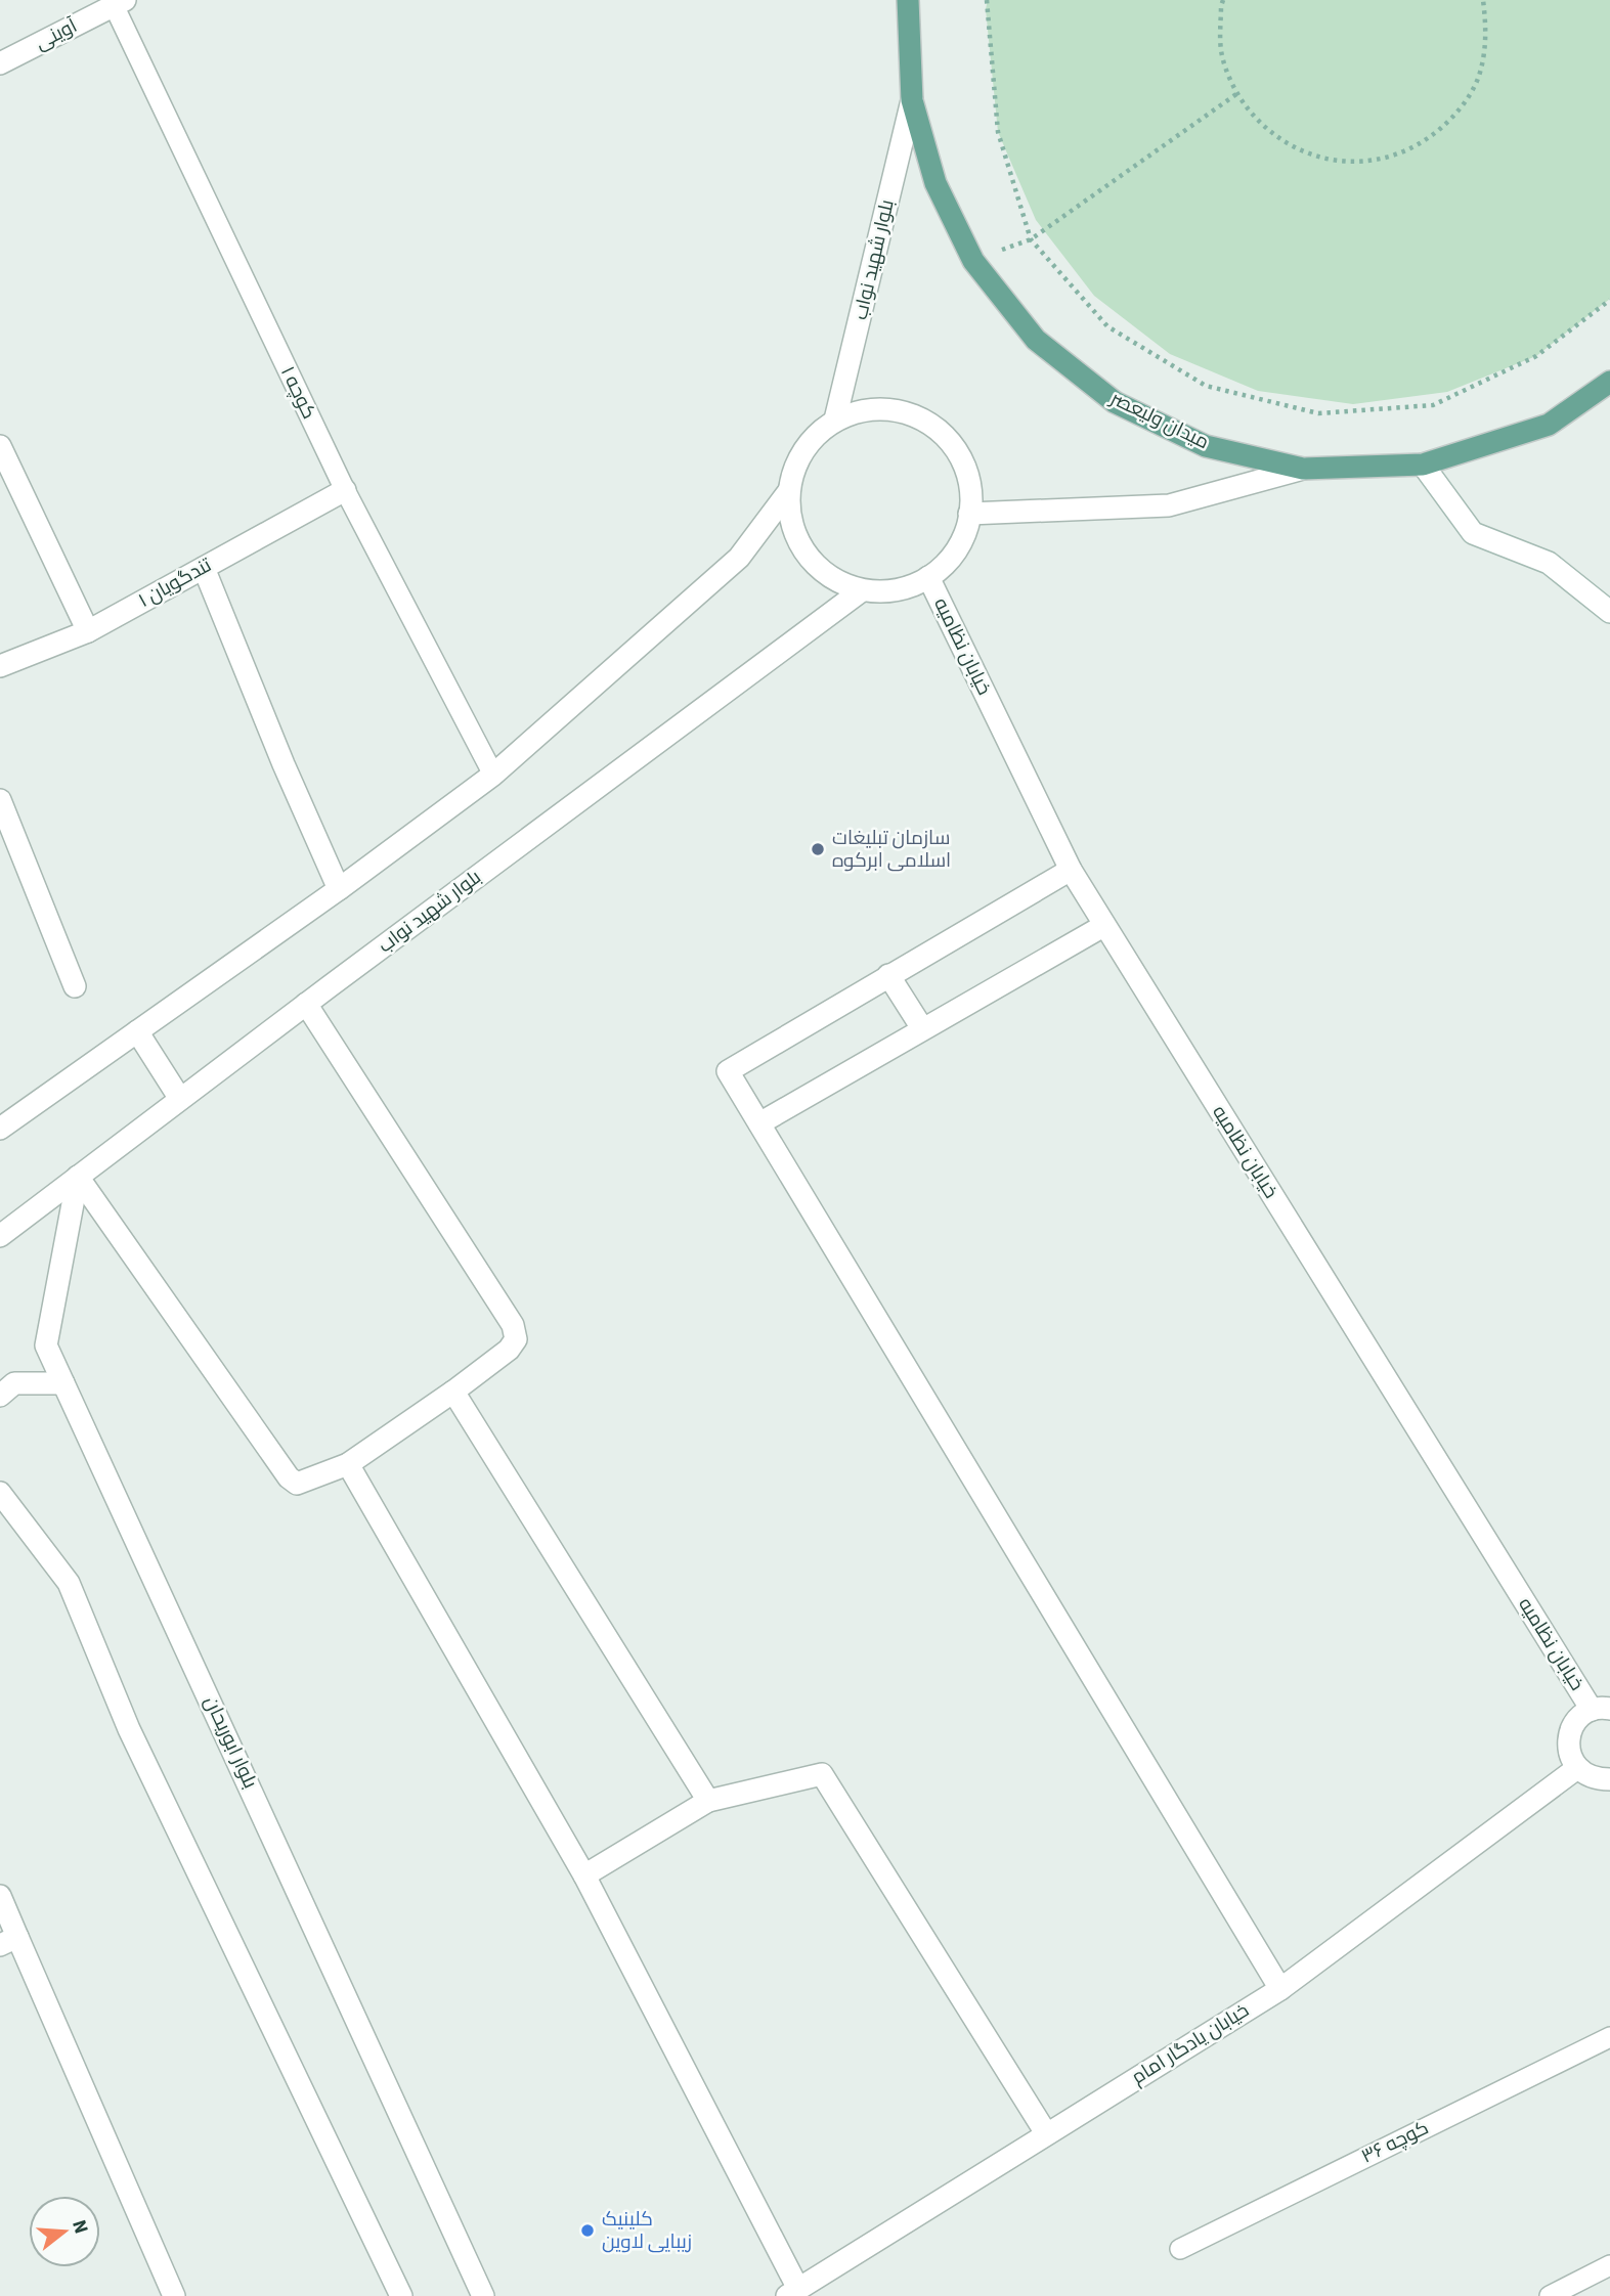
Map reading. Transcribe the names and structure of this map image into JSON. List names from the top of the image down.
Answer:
{
  "streets": {
    "main road": ["میدان ولیعصر"],
    "street": [
      "آوینی",
      "بلوار شهید نواب",
      "تندگویان ۱",
      "خیابان نظامیه",
      "بلوار ابوریحان",
      "خیابان یادگار امام"
    ],
    "lane": ["کوچه ۱", "کوچه ۳۶"]
  },
  "crossings": [
    ["آوینی", "کوچه ۱"],
    ["بلوار شهید نواب", "میدان ولیعصر"],
    ["بلوار شهید نواب", "خیابان نظامیه"],
    ["بلوار شهید نواب", "بلوار ابوریحان"],
    ["کوچه ۱", "تندگویان ۱"]
  ],
  "places": ["سازمان تبلیغات اسلامی ابرکوه", "کلینیک زیبایی لاوین"],
  "north": "right"
}
